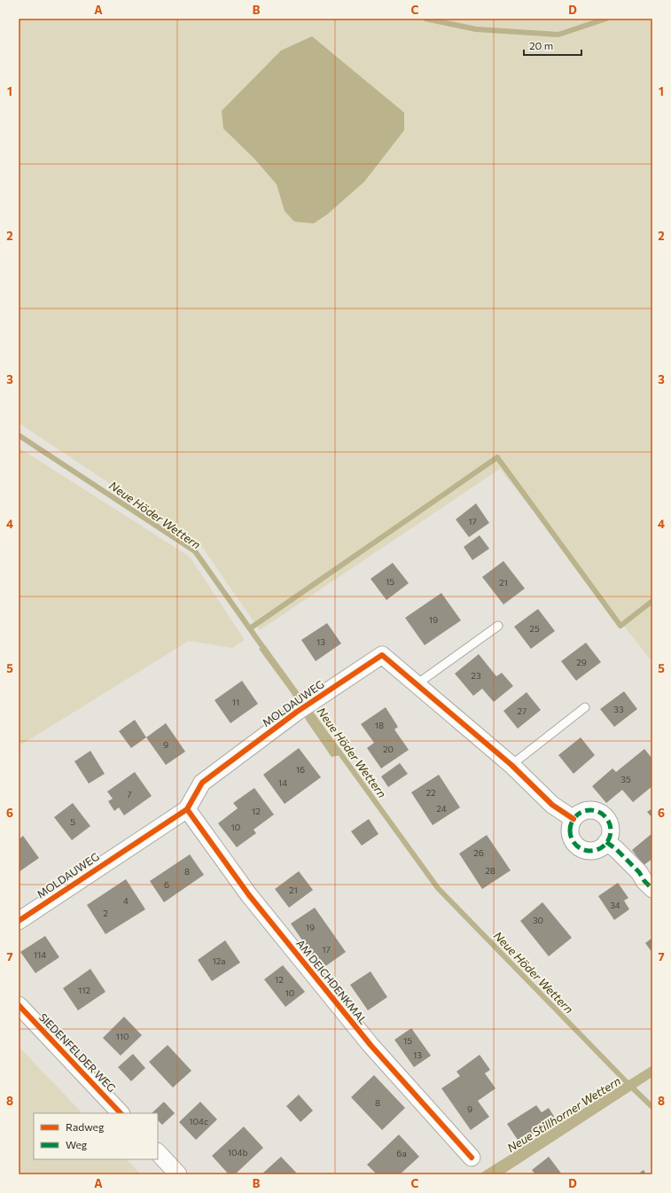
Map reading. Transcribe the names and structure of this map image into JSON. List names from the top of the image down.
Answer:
{
  "streets": {
    "street": ["MOLDAUWEG", "AM DEICHDENKMAL", "SIEDENFELDER WEG"]
  },
  "crossings": [
    ["MOLDAUWEG", "AM DEICHDENKMAL"]
  ],
  "water": ["Neue Höder Wettern", "Neue Stillhorner Wettern"],
  "house_numbers": [
    "17",
    "15",
    "21",
    "19",
    "25",
    "13",
    "29",
    "23",
    "11",
    "33",
    "27",
    "18",
    "9",
    "20",
    "16",
    "35",
    "14",
    "22",
    "7",
    "24",
    "12",
    "5",
    "10",
    "26",
    "28",
    "8",
    "6",
    "21",
    "4",
    "34",
    "2",
    "30",
    "19",
    "17",
    "114",
    "12a",
    "12",
    "112",
    "10",
    "110",
    "15",
    "13",
    "8",
    "9",
    "104c",
    "104b",
    "6a"
  ],
  "legend": ["Radweg", "Weg"],
  "scale_bar": "20 m",
  "grid": {
    "columns": [
      "A",
      "B",
      "C",
      "D"
    ],
    "rows": [
      "1",
      "2",
      "3",
      "4",
      "5",
      "6",
      "7",
      "8"
    ]
  }
}
